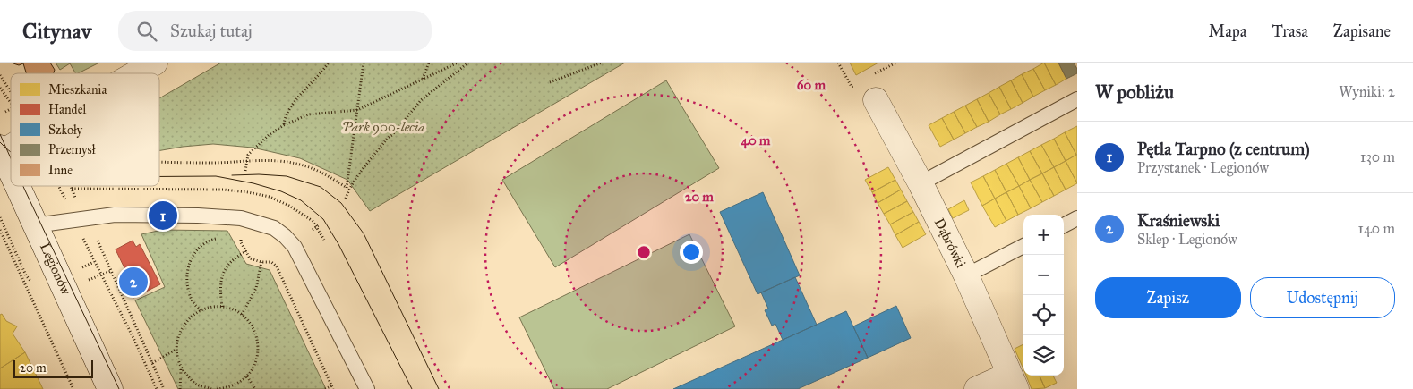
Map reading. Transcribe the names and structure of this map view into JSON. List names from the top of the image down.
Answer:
{
  "streets": {
    "street": ["Dąbrówki", "Legionów"]
  },
  "parks": ["Park 900-lecia"],
  "legend": [
    "Mieszkania",
    "Handel",
    "Szkoły",
    "Przemysł",
    "Inne"
  ],
  "scale_bar": "20 m",
  "page": {
    "header": "Citynav",
    "search": "Szukaj tutaj",
    "nav": ["Mapa", "Trasa", "Zapisane"],
    "heading": ["W pobliżu", "Wyniki: 2"],
    "list": [
      {
        "mark": "1",
        "name": "Pętla Tarpno (z centrum)",
        "note": "Przystanek · Legionów",
        "value": "130 m"
      },
      {
        "mark": "2",
        "name": "Kraśniewski",
        "note": "Sklep · Legionów",
        "value": "140 m"
      }
    ],
    "pins": ["1", "2"],
    "map_buttons": ["+", "−"],
    "buttons": ["Zapisz", "Udostępnij"],
    "scale": "20 m"
  },
  "rings": ["60 m", "40 m", "20 m"]
}
